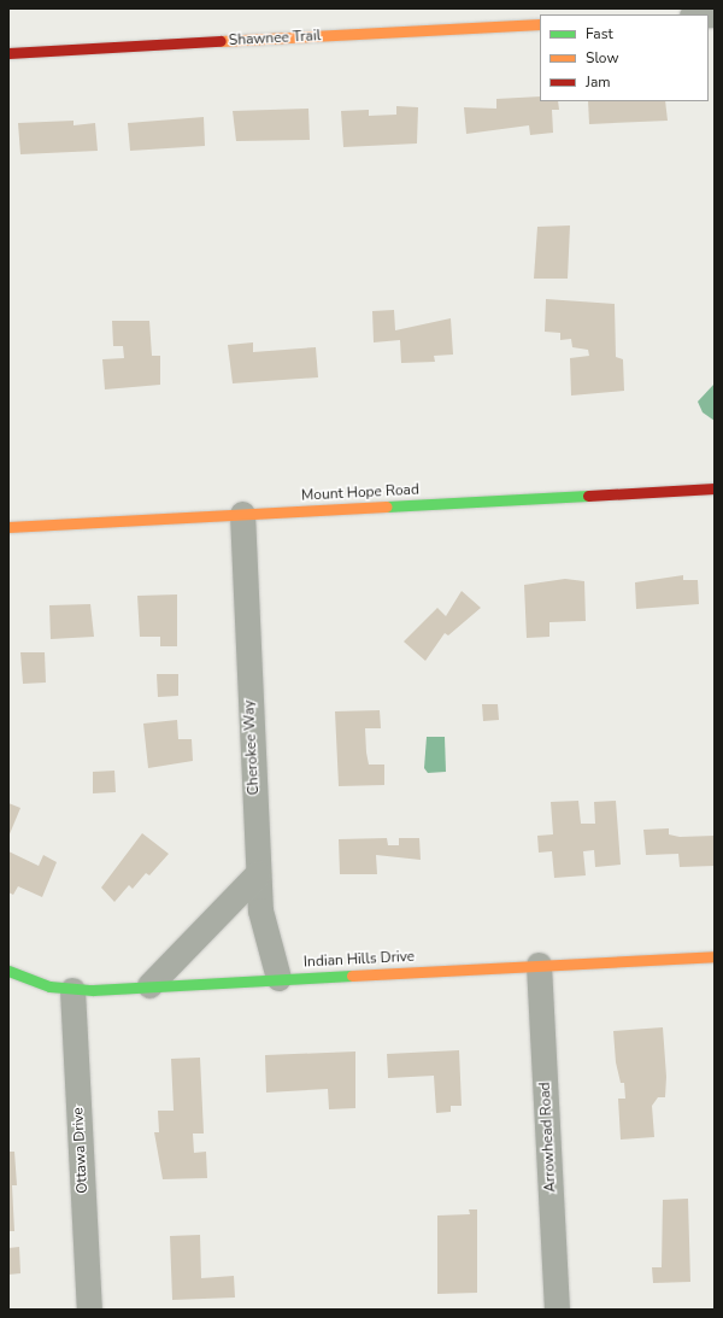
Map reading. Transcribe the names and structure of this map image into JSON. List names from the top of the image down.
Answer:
{
  "streets": {
    "street": [
      "Shawnee Trail",
      "Mount Hope Road",
      "Cherokee Way",
      "Indian Hills Drive",
      "Arrowhead Road",
      "Ottawa Drive"
    ]
  },
  "crossings": [
    ["Mount Hope Road", "Cherokee Way"],
    ["Cherokee Way", "Indian Hills Drive"],
    ["Indian Hills Drive", "Arrowhead Road"],
    ["Indian Hills Drive", "Ottawa Drive"]
  ],
  "legend": ["Fast", "Slow", "Jam"]
}
